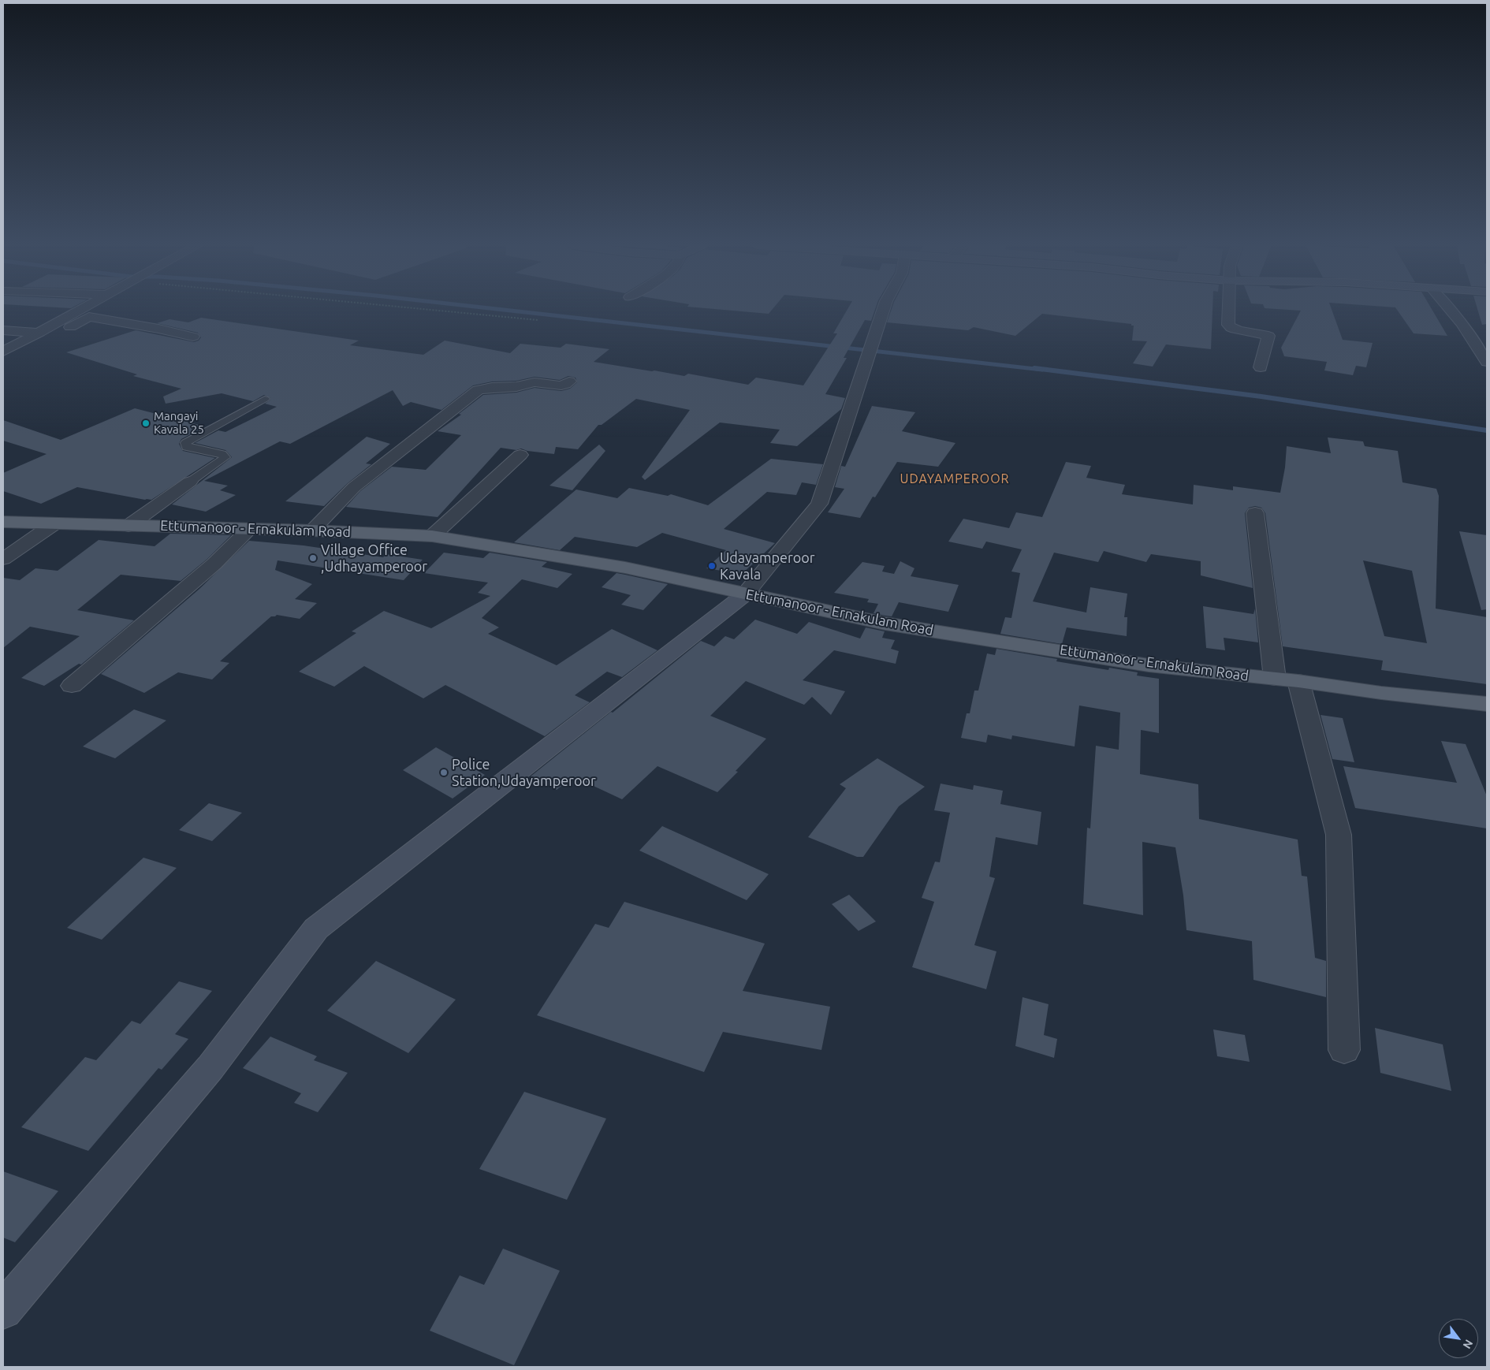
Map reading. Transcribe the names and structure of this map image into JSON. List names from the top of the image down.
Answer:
{
  "streets": {
    "main road": ["Ettumanoor - Ernakulam Road"]
  },
  "districts": ["UDAYAMPEROOR"],
  "places": [
    "Mangayi Kavala 25",
    "Village Office ,Udhayamperoor",
    "Udayamperoor Kavala",
    "Police Station,Udayamperoor"
  ],
  "north": "bottom right"
}
